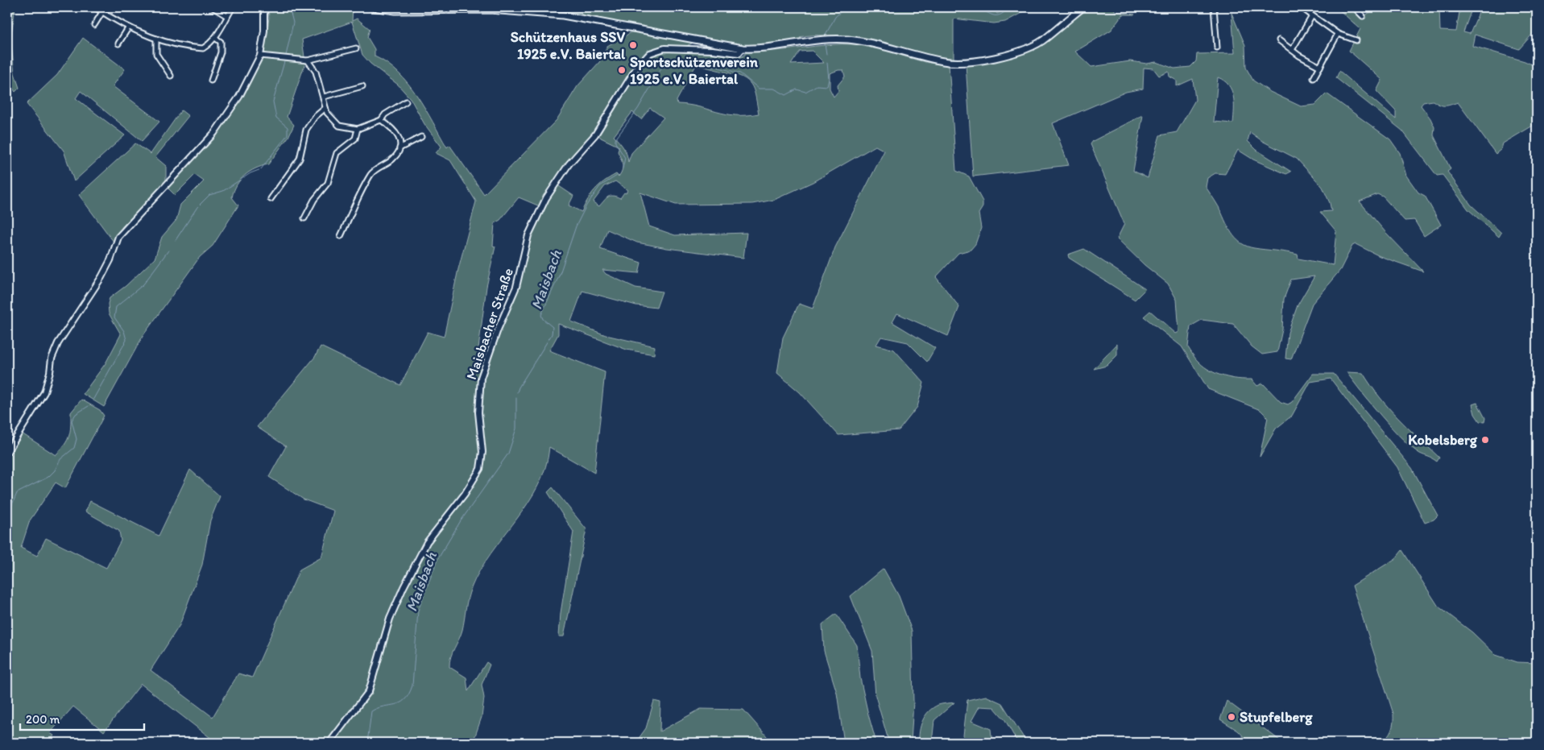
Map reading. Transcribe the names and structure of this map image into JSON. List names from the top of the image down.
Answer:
{
  "streets": {
    "street": ["Maisbacher Straße"]
  },
  "water": ["Maisbach"],
  "places": [
    "Schützenhaus SSV 1925 e.V. Baiertal",
    "Sportschützenverein 1925 e.V. Baiertal",
    "Kobelsberg",
    "Stupfelberg"
  ],
  "scale_bar": "200 m"
}
